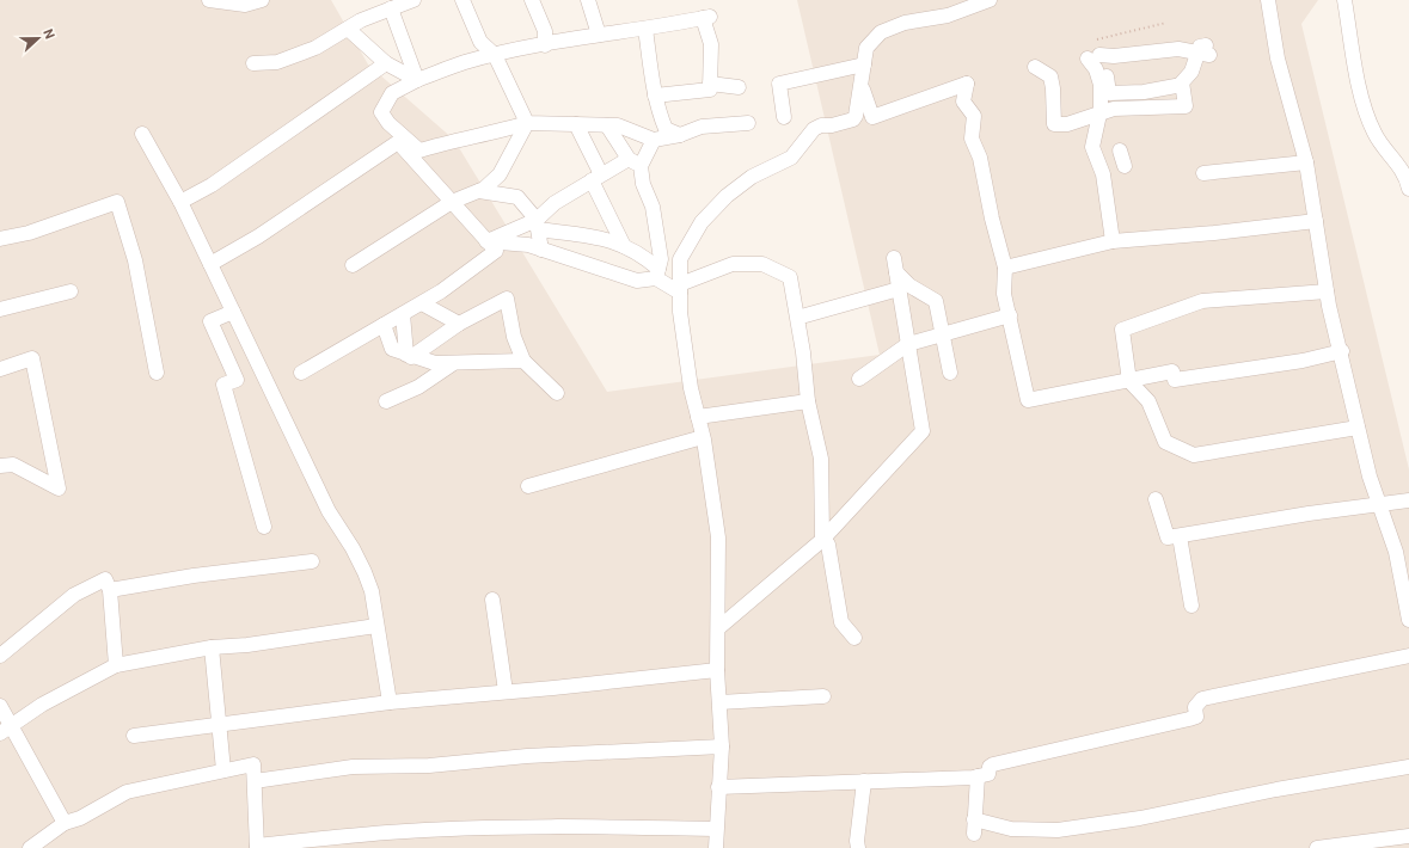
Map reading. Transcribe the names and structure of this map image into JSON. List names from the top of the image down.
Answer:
{
  "north": "right"
}
